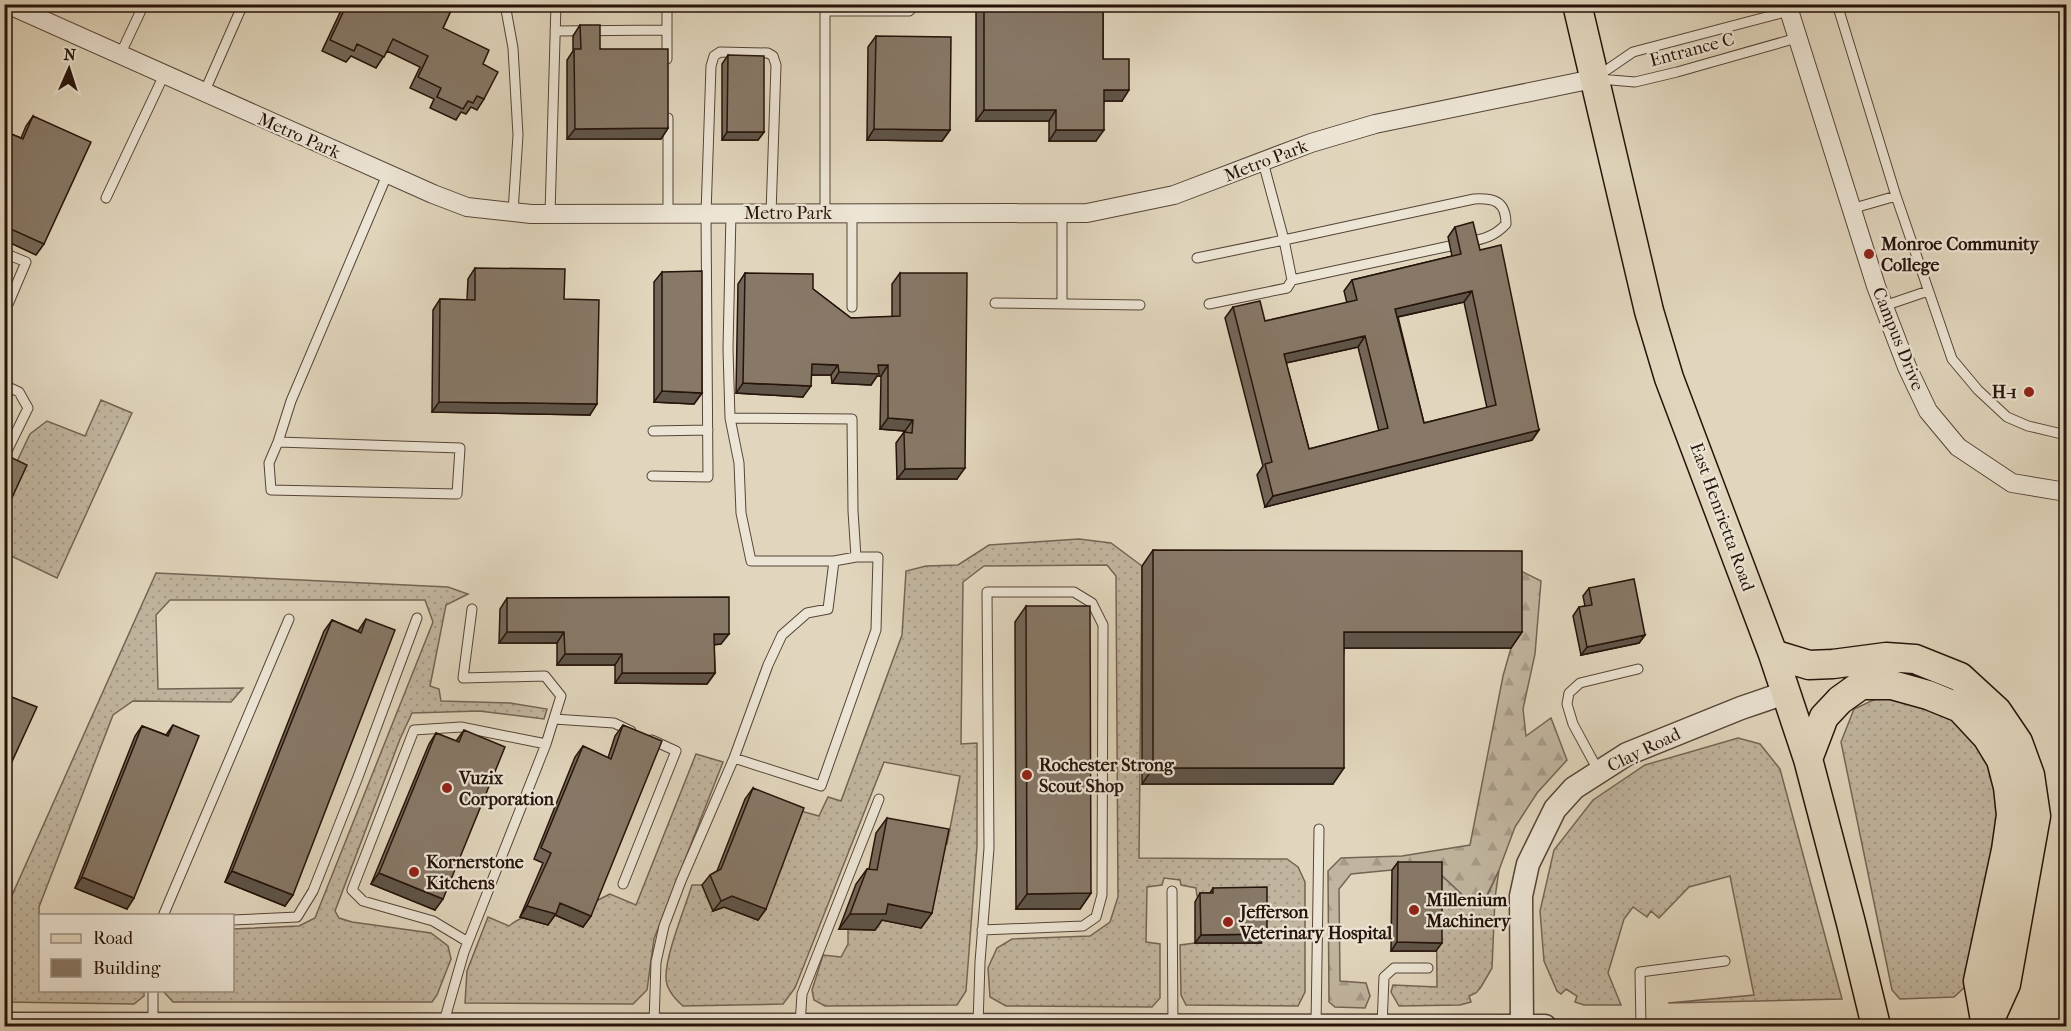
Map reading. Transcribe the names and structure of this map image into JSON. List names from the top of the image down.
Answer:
{
  "streets": {
    "main road": ["East Henrietta Road"],
    "street": ["Metro Park", "Campus Drive", "Clay Road"],
    "lane": ["Entrance C"]
  },
  "crossings": [
    ["Entrance C", "Metro Park"],
    ["Entrance C", "Campus Drive"],
    ["Entrance C", "East Henrietta Road"],
    ["Metro Park", "East Henrietta Road"],
    ["East Henrietta Road", "Clay Road"]
  ],
  "places": [
    "Monroe Community College",
    "H-1",
    "Rochester Strong Scout Shop",
    "Vuzix Corporation",
    "Kornerstone Kitchens",
    "Millenium Machinery",
    "Jefferson Veterinary Hospital"
  ],
  "legend": ["Road", "Building"],
  "north": "top"
}
